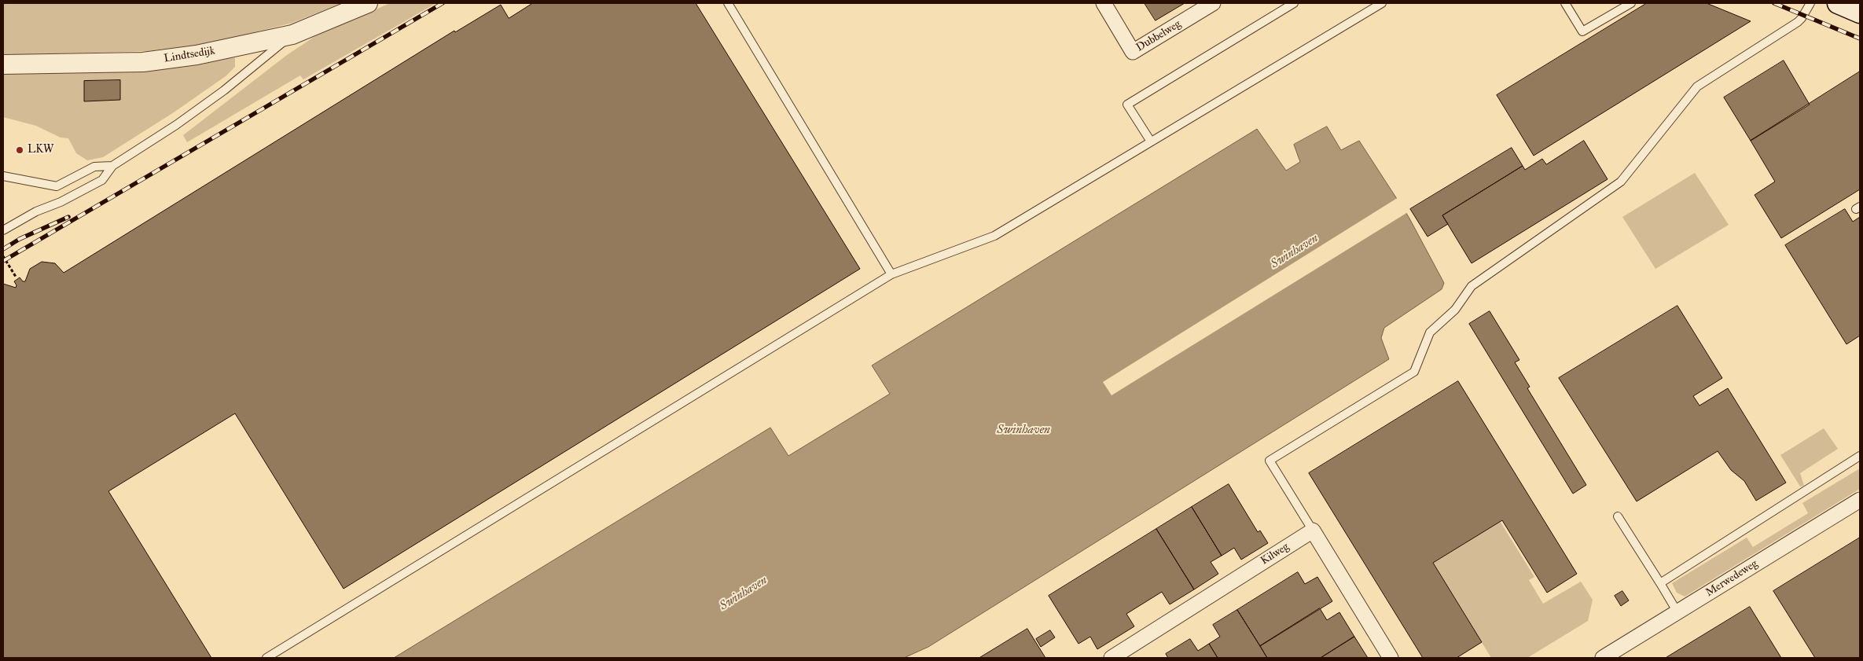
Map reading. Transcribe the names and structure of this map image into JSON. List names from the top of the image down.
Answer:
{
  "streets": {
    "street": [
      "Dubbelweg",
      "Lindtsedijk",
      "Kilweg",
      "Merwedeweg"
    ]
  },
  "water": ["Swinhaven"],
  "places": ["LKW"]
}
